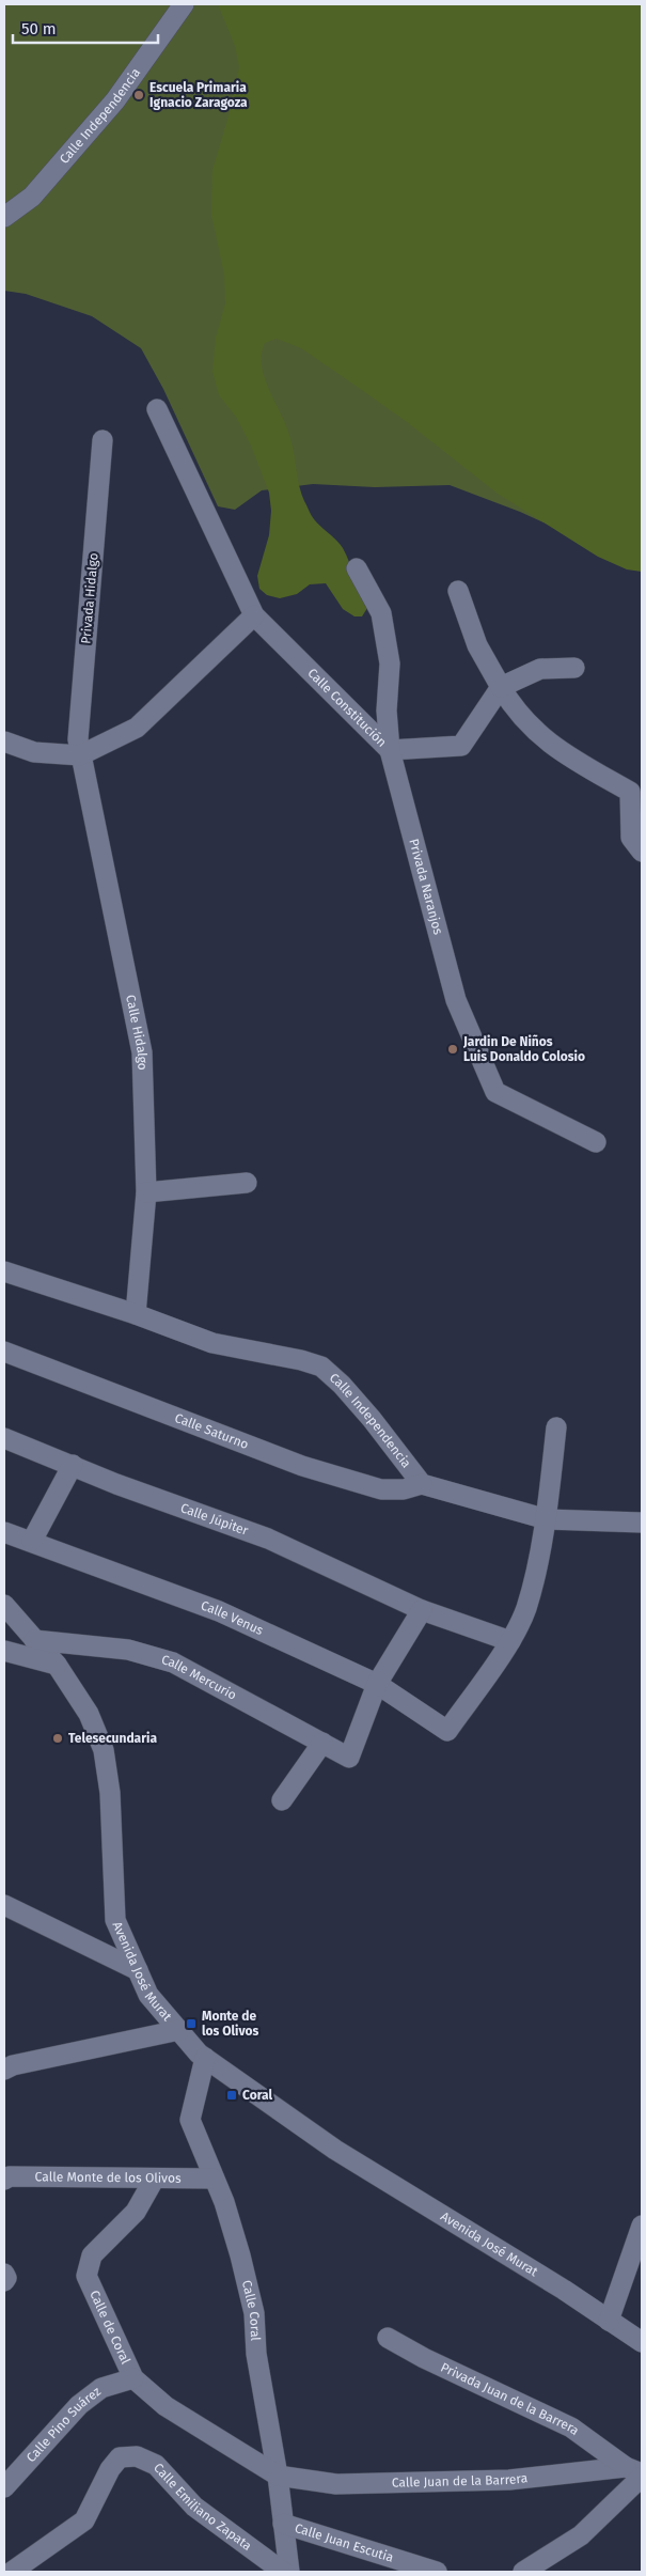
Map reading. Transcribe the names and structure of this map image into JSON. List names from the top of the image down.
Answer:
{
  "streets": {
    "street": [
      "Calle Independencia",
      "Privada Hidalgo",
      "Calle Constitución",
      "Privada Naranjos",
      "Calle Hidalgo",
      "Calle Saturno",
      "Calle Júpiter",
      "Calle Venus",
      "Calle Mercurio",
      "Avenida José Murat",
      "Calle Monte de los Olivos",
      "Calle Coral",
      "Calle de Coral",
      "Privada Juan de la Barrera",
      "Calle Pino Suárez",
      "Calle Juan de la Barrera",
      "Calle Emiliano Zapata",
      "Calle Juan Escutia"
    ]
  },
  "crossings": [
    ["Calle Independencia", "Calle Hidalgo"],
    ["Calle Independencia", "Calle Saturno"],
    ["Privada Hidalgo", "Calle Hidalgo"],
    ["Calle Constitución", "Privada Naranjos"],
    ["Calle Júpiter", "Calle Venus"],
    ["Calle Venus", "Calle Mercurio"],
    ["Calle Mercurio", "Avenida José Murat"],
    ["Avenida José Murat", "Calle Coral"],
    ["Calle Monte de los Olivos", "Calle Coral"],
    ["Calle Monte de los Olivos", "Calle de Coral"],
    ["Calle Coral", "Calle Juan de la Barrera"],
    ["Calle Coral", "Calle Juan Escutia"],
    ["Calle de Coral", "Calle Pino Suárez"],
    ["Privada Juan de la Barrera", "Calle Juan de la Barrera"]
  ],
  "places": {
    "other": ["Escuela Primaria Ignacio Zaragoza", "Jardin De Niños Luis Donaldo Colosio", "Telesecundaria"],
    "transit": ["Monte de los Olivos", "Coral"]
  },
  "scale_bar": "50 m"
}
